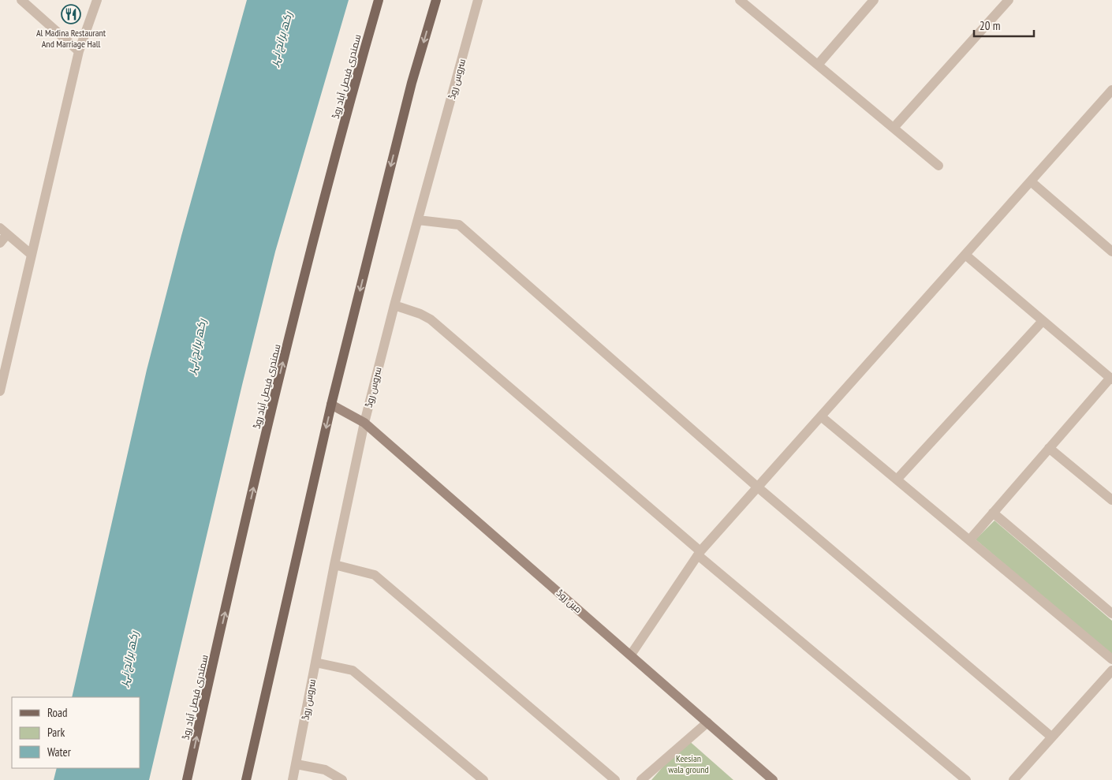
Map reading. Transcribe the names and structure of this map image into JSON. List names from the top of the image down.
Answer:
{
  "streets": {
    "main road": ["سمندری فیصل آباد روڈ"],
    "street": ["سروس روڈ", "مین روڈ"]
  },
  "crossings": [
    ["سروس روڈ", "مین روڈ"]
  ],
  "water": ["رکھ برانچ نہر"],
  "parks": ["Keesian wala ground"],
  "places": {
    "restaurant": ["Al Madina Restaurant And Marriage Hall"]
  },
  "legend": ["Road", "Park", "Water"],
  "scale_bar": "20 m"
}
